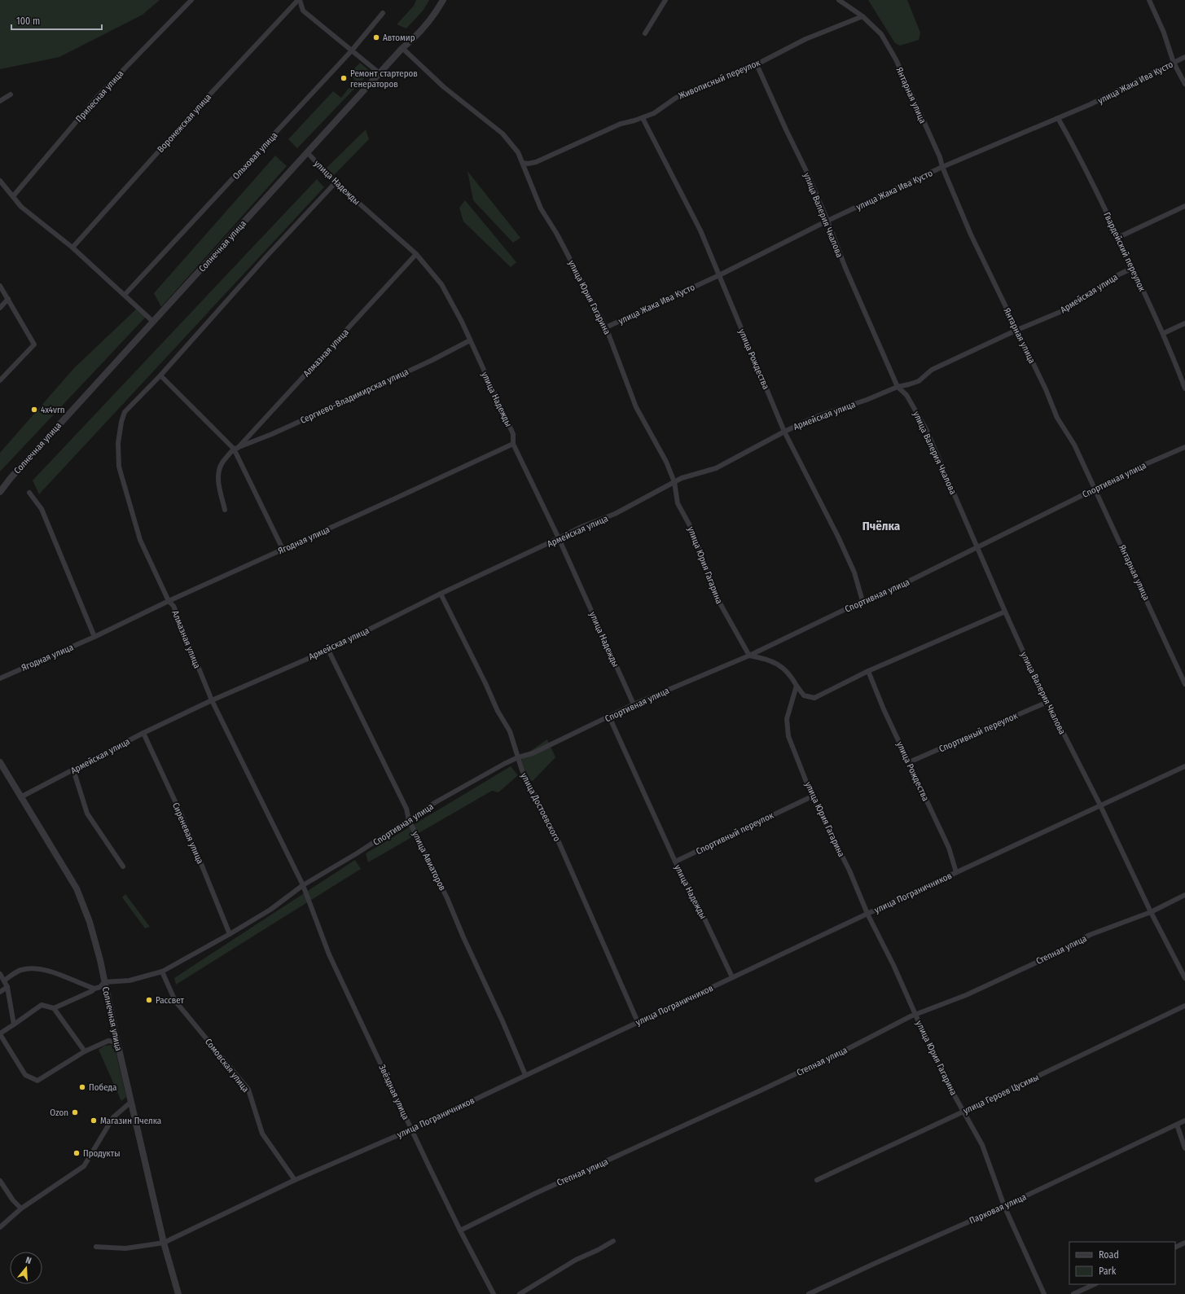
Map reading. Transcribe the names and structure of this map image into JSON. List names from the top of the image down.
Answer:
{
  "streets": {
    "street": [
      "Живописный переулок",
      "улица Жака Ива Кусто",
      "Янтарная улица",
      "Прилесная улица",
      "Воронежская улица",
      "Ольховая улица",
      "улица Надежды",
      "улица Валерия Чкалова",
      "Солнечная улица",
      "Гвардейский переулок",
      "Армейская улица",
      "улица Юрия Гагарина",
      "Алмазная улица",
      "улица Рождества",
      "Сергиево-Владимирская улица",
      "Спортивная улица",
      "Ягодная улица",
      "Спортивный переулок",
      "улица Достоевского",
      "Сиреневая улица",
      "улица Авиаторов",
      "улица Пограничников",
      "Степная улица",
      "Сомовская улица",
      "Звёздная улица",
      "улица Героев Цусимы",
      "Парковая улица"
    ]
  },
  "crossings": [
    ["Живописный переулок", "Янтарная улица"],
    ["Живописный переулок", "улица Валерия Чкалова"],
    ["Живописный переулок", "улица Юрия Гагарина"],
    ["Живописный переулок", "улица Рождества"],
    ["улица Жака Ива Кусто", "Янтарная улица"],
    ["улица Жака Ива Кусто", "улица Валерия Чкалова"],
    ["улица Жака Ива Кусто", "Гвардейский переулок"],
    ["улица Жака Ива Кусто", "улица Юрия Гагарина"],
    ["улица Жака Ива Кусто", "улица Рождества"],
    ["Янтарная улица", "Армейская улица"],
    ["Янтарная улица", "Спортивная улица"],
    ["улица Надежды", "Солнечная улица"],
    ["улица Надежды", "Армейская улица"],
    ["улица Надежды", "Алмазная улица"],
    ["улица Надежды", "Сергиево-Владимирская улица"],
    ["улица Надежды", "Спортивная улица"],
    ["улица Надежды", "Ягодная улица"],
    ["улица Надежды", "Спортивный переулок"],
    ["улица Надежды", "улица Пограничников"],
    ["улица Валерия Чкалова", "Армейская улица"],
    ["улица Валерия Чкалова", "Спортивная улица"],
    ["улица Валерия Чкалова", "Спортивный переулок"],
    ["улица Валерия Чкалова", "улица Пограничников"],
    ["улица Валерия Чкалова", "Степная улица"],
    ["Солнечная улица", "Армейская улица"],
    ["Солнечная улица", "улица Юрия Гагарина"],
    ["Солнечная улица", "Спортивная улица"],
    ["Солнечная улица", "улица Пограничников"],
    ["Гвардейский переулок", "Армейская улица"],
    ["Армейская улица", "улица Юрия Гагарина"],
    ["Армейская улица", "Алмазная улица"],
    ["Армейская улица", "улица Рождества"],
    ["Армейская улица", "улица Достоевского"],
    ["Армейская улица", "Сиреневая улица"],
    ["Армейская улица", "улица Авиаторов"],
    ["улица Юрия Гагарина", "Спортивная улица"],
    ["улица Юрия Гагарина", "Спортивный переулок"],
    ["улица Юрия Гагарина", "улица Пограничников"],
    ["улица Юрия Гагарина", "Степная улица"],
    ["улица Юрия Гагарина", "улица Героев Цусимы"],
    ["улица Юрия Гагарина", "Парковая улица"],
    ["Алмазная улица", "Сергиево-Владимирская улица"],
    ["Алмазная улица", "Спортивная улица"],
    ["Алмазная улица", "Ягодная улица"],
    ["Алмазная улица", "Звёздная улица"],
    ["улица Рождества", "Спортивная улица"],
    ["улица Рождества", "Спортивный переулок"],
    ["улица Рождества", "улица Пограничников"],
    ["Спортивная улица", "улица Достоевского"],
    ["Спортивная улица", "Сиреневая улица"],
    ["Спортивная улица", "улица Авиаторов"],
    ["Спортивная улица", "Сомовская улица"],
    ["Спортивная улица", "Звёздная улица"],
    ["улица Достоевского", "улица Пограничников"],
    ["улица Авиаторов", "улица Пограничников"],
    ["улица Пограничников", "Сомовская улица"],
    ["улица Пограничников", "Звёздная улица"],
    ["Степная улица", "Звёздная улица"]
  ],
  "districts": ["Пчёлка"],
  "places": [
    "Автомир",
    "Ремонт стартеров генераторов",
    "4x4vrn",
    "Рассвет",
    "Победа",
    "Ozon",
    "Магазин Пчелка",
    "Продукты"
  ],
  "legend": ["Road", "Park"],
  "scale_bar": "100 m",
  "north": "top"
}
